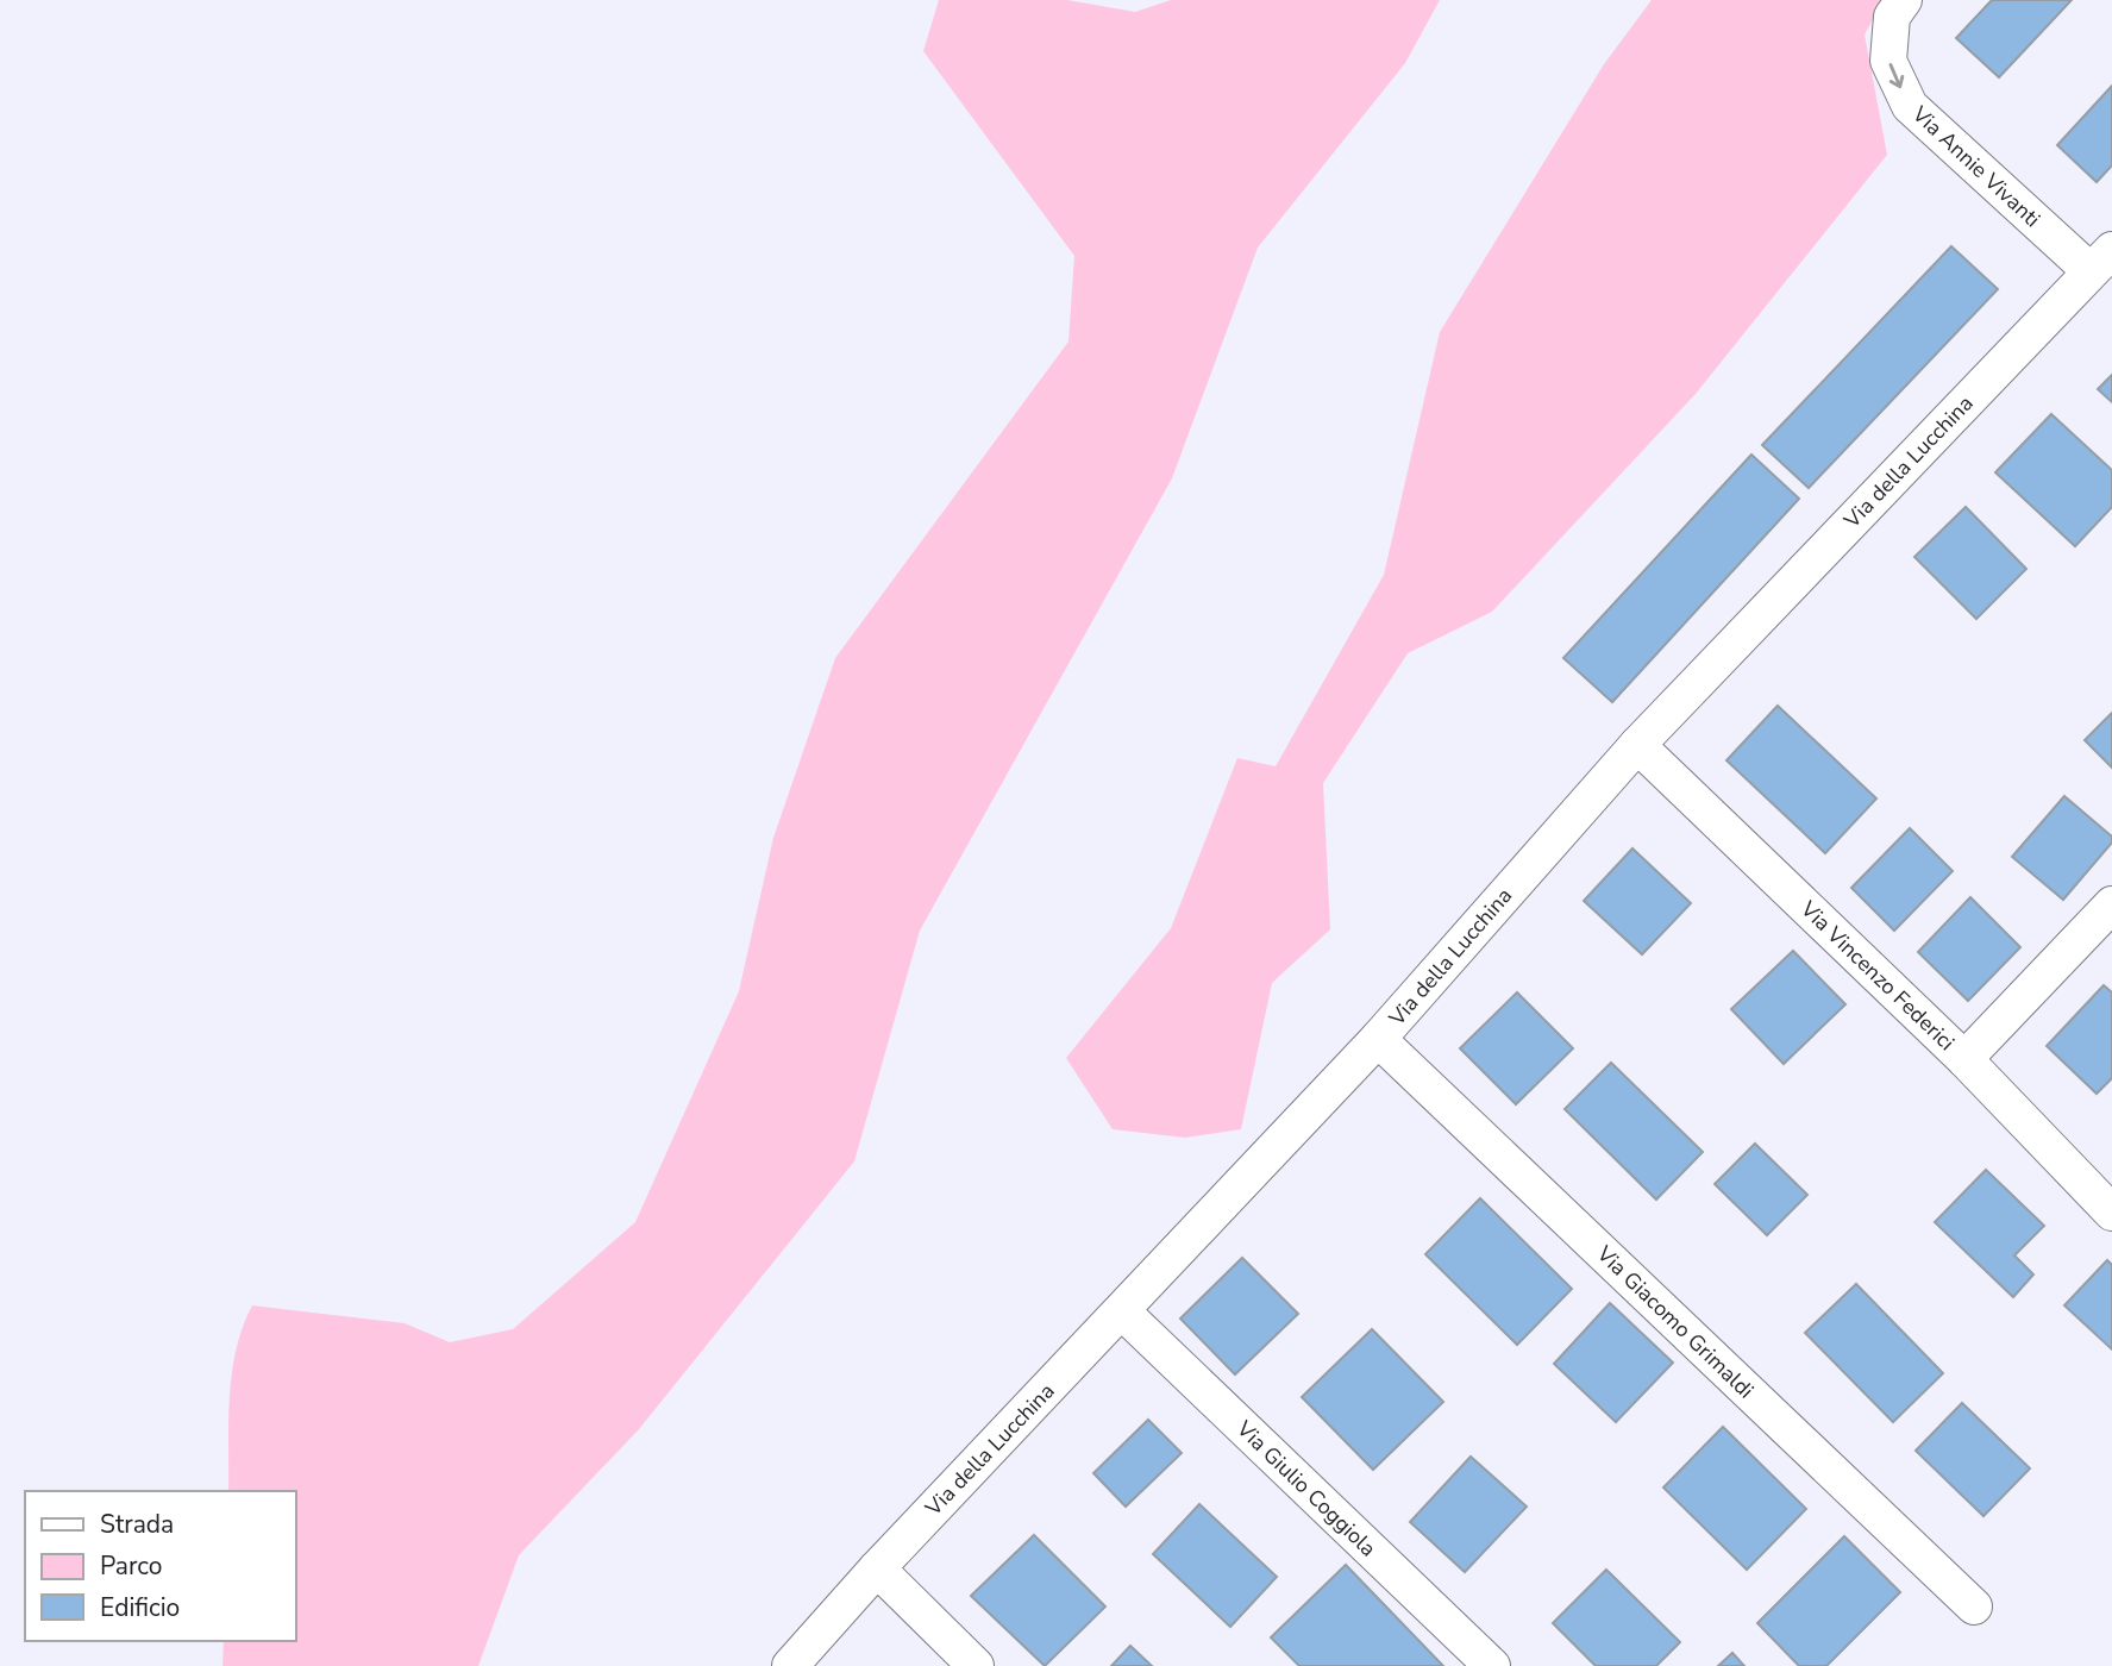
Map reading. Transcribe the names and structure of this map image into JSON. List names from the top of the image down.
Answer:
{
  "streets": {
    "street": [
      "Via Annie Vivanti",
      "Via della Lucchina",
      "Via Vincenzo Federici",
      "Via Giacomo Grimaldi",
      "Via Giulio Coggiola"
    ]
  },
  "crossings": [
    ["Via Annie Vivanti", "Via della Lucchina"],
    ["Via della Lucchina", "Via Vincenzo Federici"],
    ["Via della Lucchina", "Via Giacomo Grimaldi"],
    ["Via della Lucchina", "Via Giulio Coggiola"]
  ],
  "one_way": ["Via Annie Vivanti"],
  "legend": ["Strada", "Parco", "Edificio"]
}
